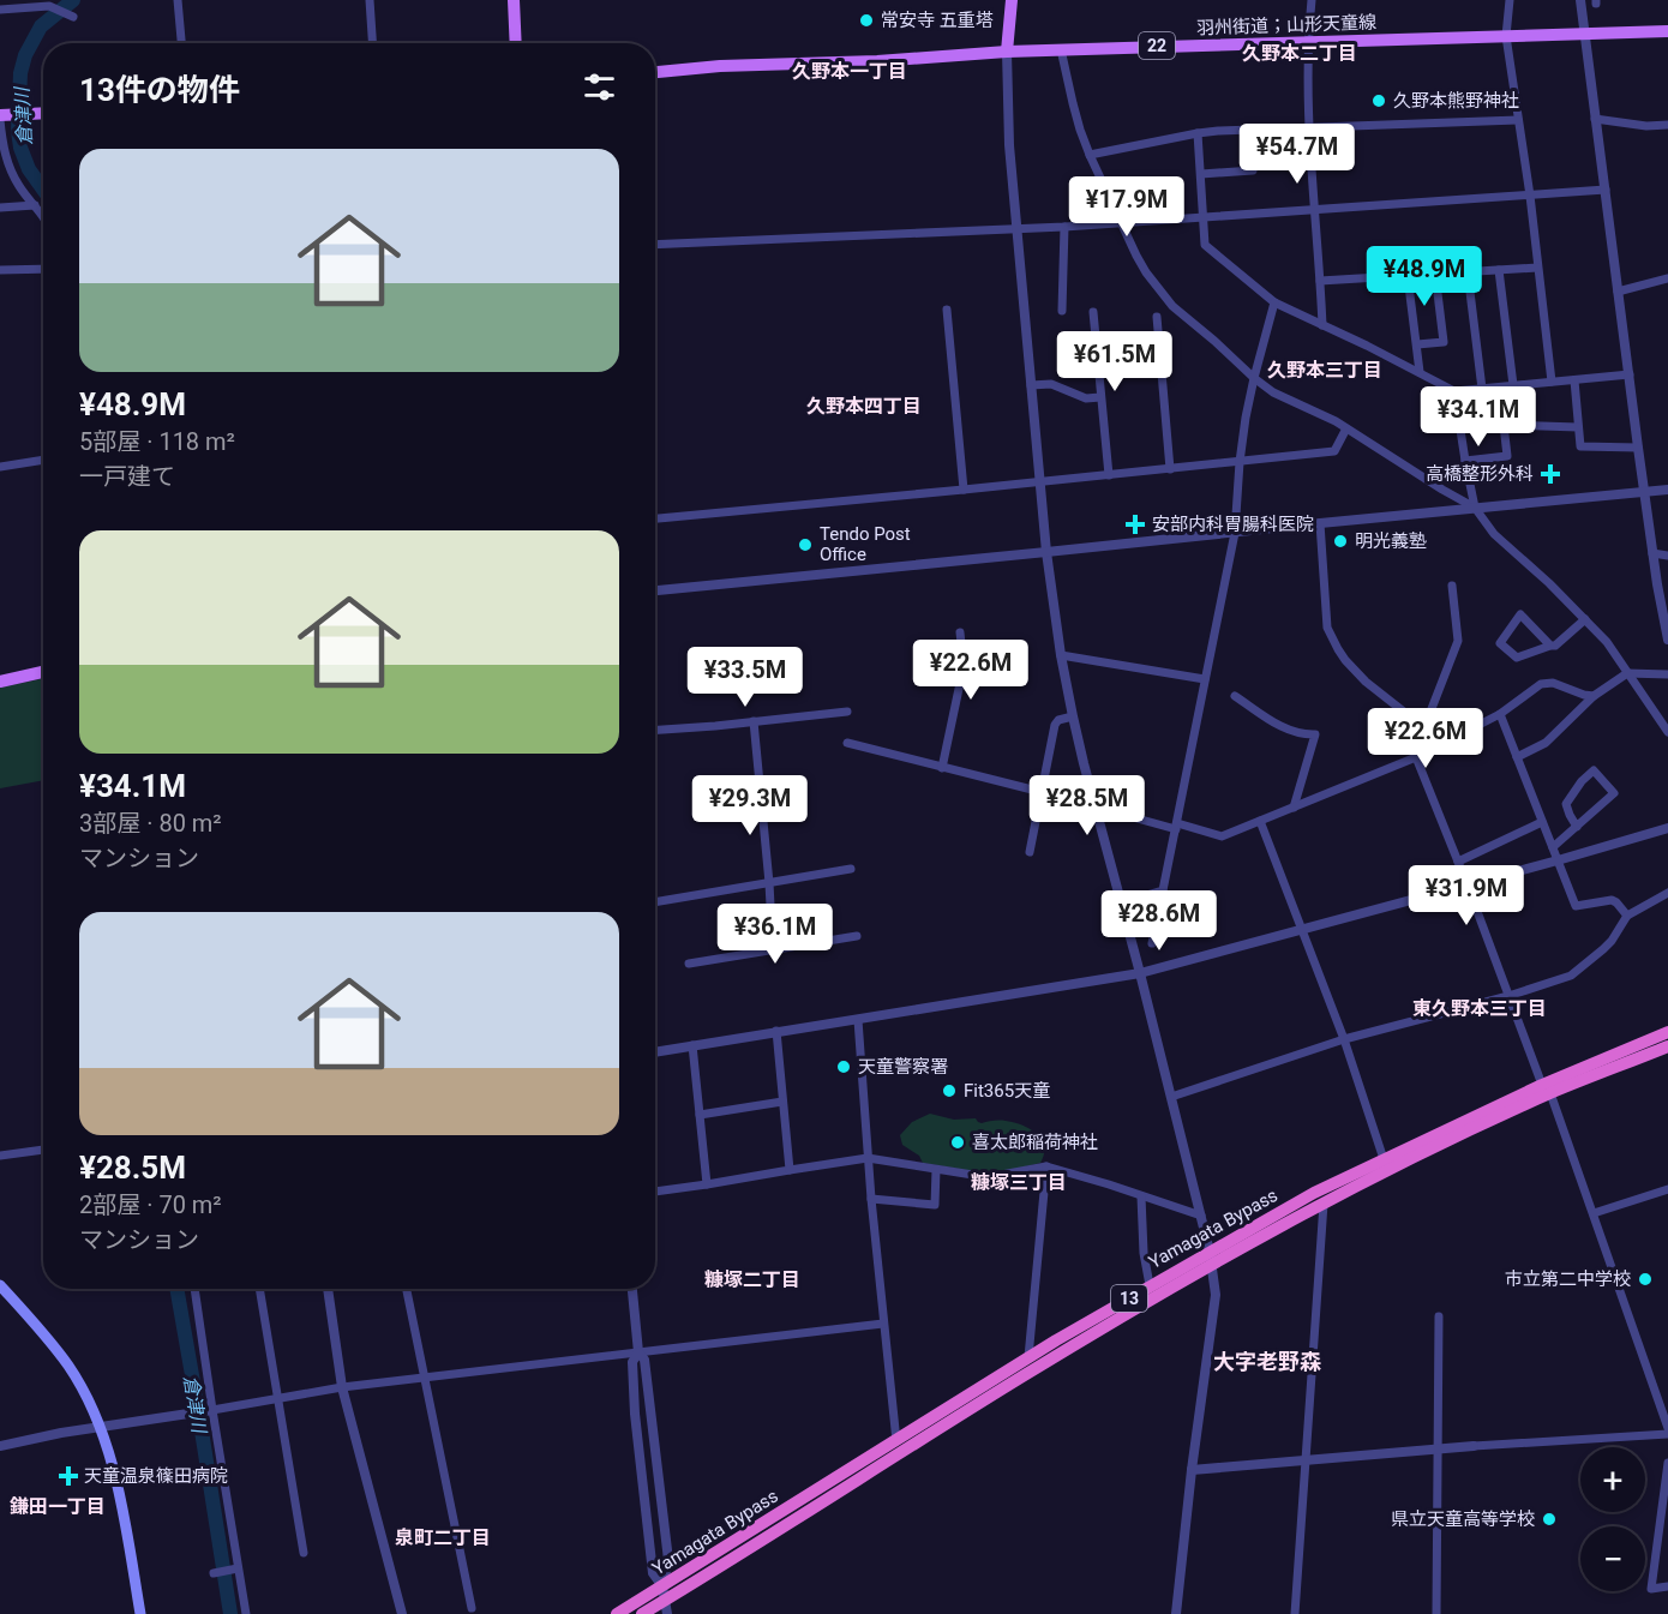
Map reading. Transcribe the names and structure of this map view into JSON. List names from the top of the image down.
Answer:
{
  "streets": {
    "highway": ["Yamagata Bypass", "13"],
    "main road": ["羽州街道；山形天童線", "22"]
  },
  "districts": [
    "久野本二丁目",
    "久野本一丁目",
    "久野本三丁目",
    "久野本四丁目",
    "東久野本三丁目",
    "糠塚三丁目",
    "糠塚二丁目",
    "大字老野森",
    "鎌田一丁目",
    "泉町二丁目"
  ],
  "water": ["倉津川"],
  "places": {
    "other": [
      "常安寺 五重塔",
      "久野本熊野神社",
      "明光義塾",
      "Tendo Post Office",
      "天童警察署",
      "Fit365天童",
      "喜太郎稲荷神社",
      "市立第二中学校",
      "県立天童高等学校"
    ],
    "health": ["高橋整形外科", "安部内科胃腸科医院", "天童温泉篠田病院"]
  },
  "page": {
    "heading": "13件の物件",
    "price": [
      "¥54.7M",
      "¥17.9M",
      "¥48.9M",
      "¥61.5M",
      "¥34.1M",
      "¥22.6M",
      "¥33.5M",
      "¥22.6M",
      "¥29.3M",
      "¥28.5M",
      "¥31.9M",
      "¥28.6M",
      "¥36.1M"
    ],
    "list": [
      {
        "name": "¥48.9M",
        "note": "5部屋 · 118 m² · 一戸建て"
      },
      {
        "name": "¥34.1M",
        "note": "3部屋 · 80 m² · マンション"
      },
      {
        "name": "¥28.5M",
        "note": "2部屋 · 70 m² · マンション"
      }
    ],
    "map_buttons": ["+", "−"]
  }
}
